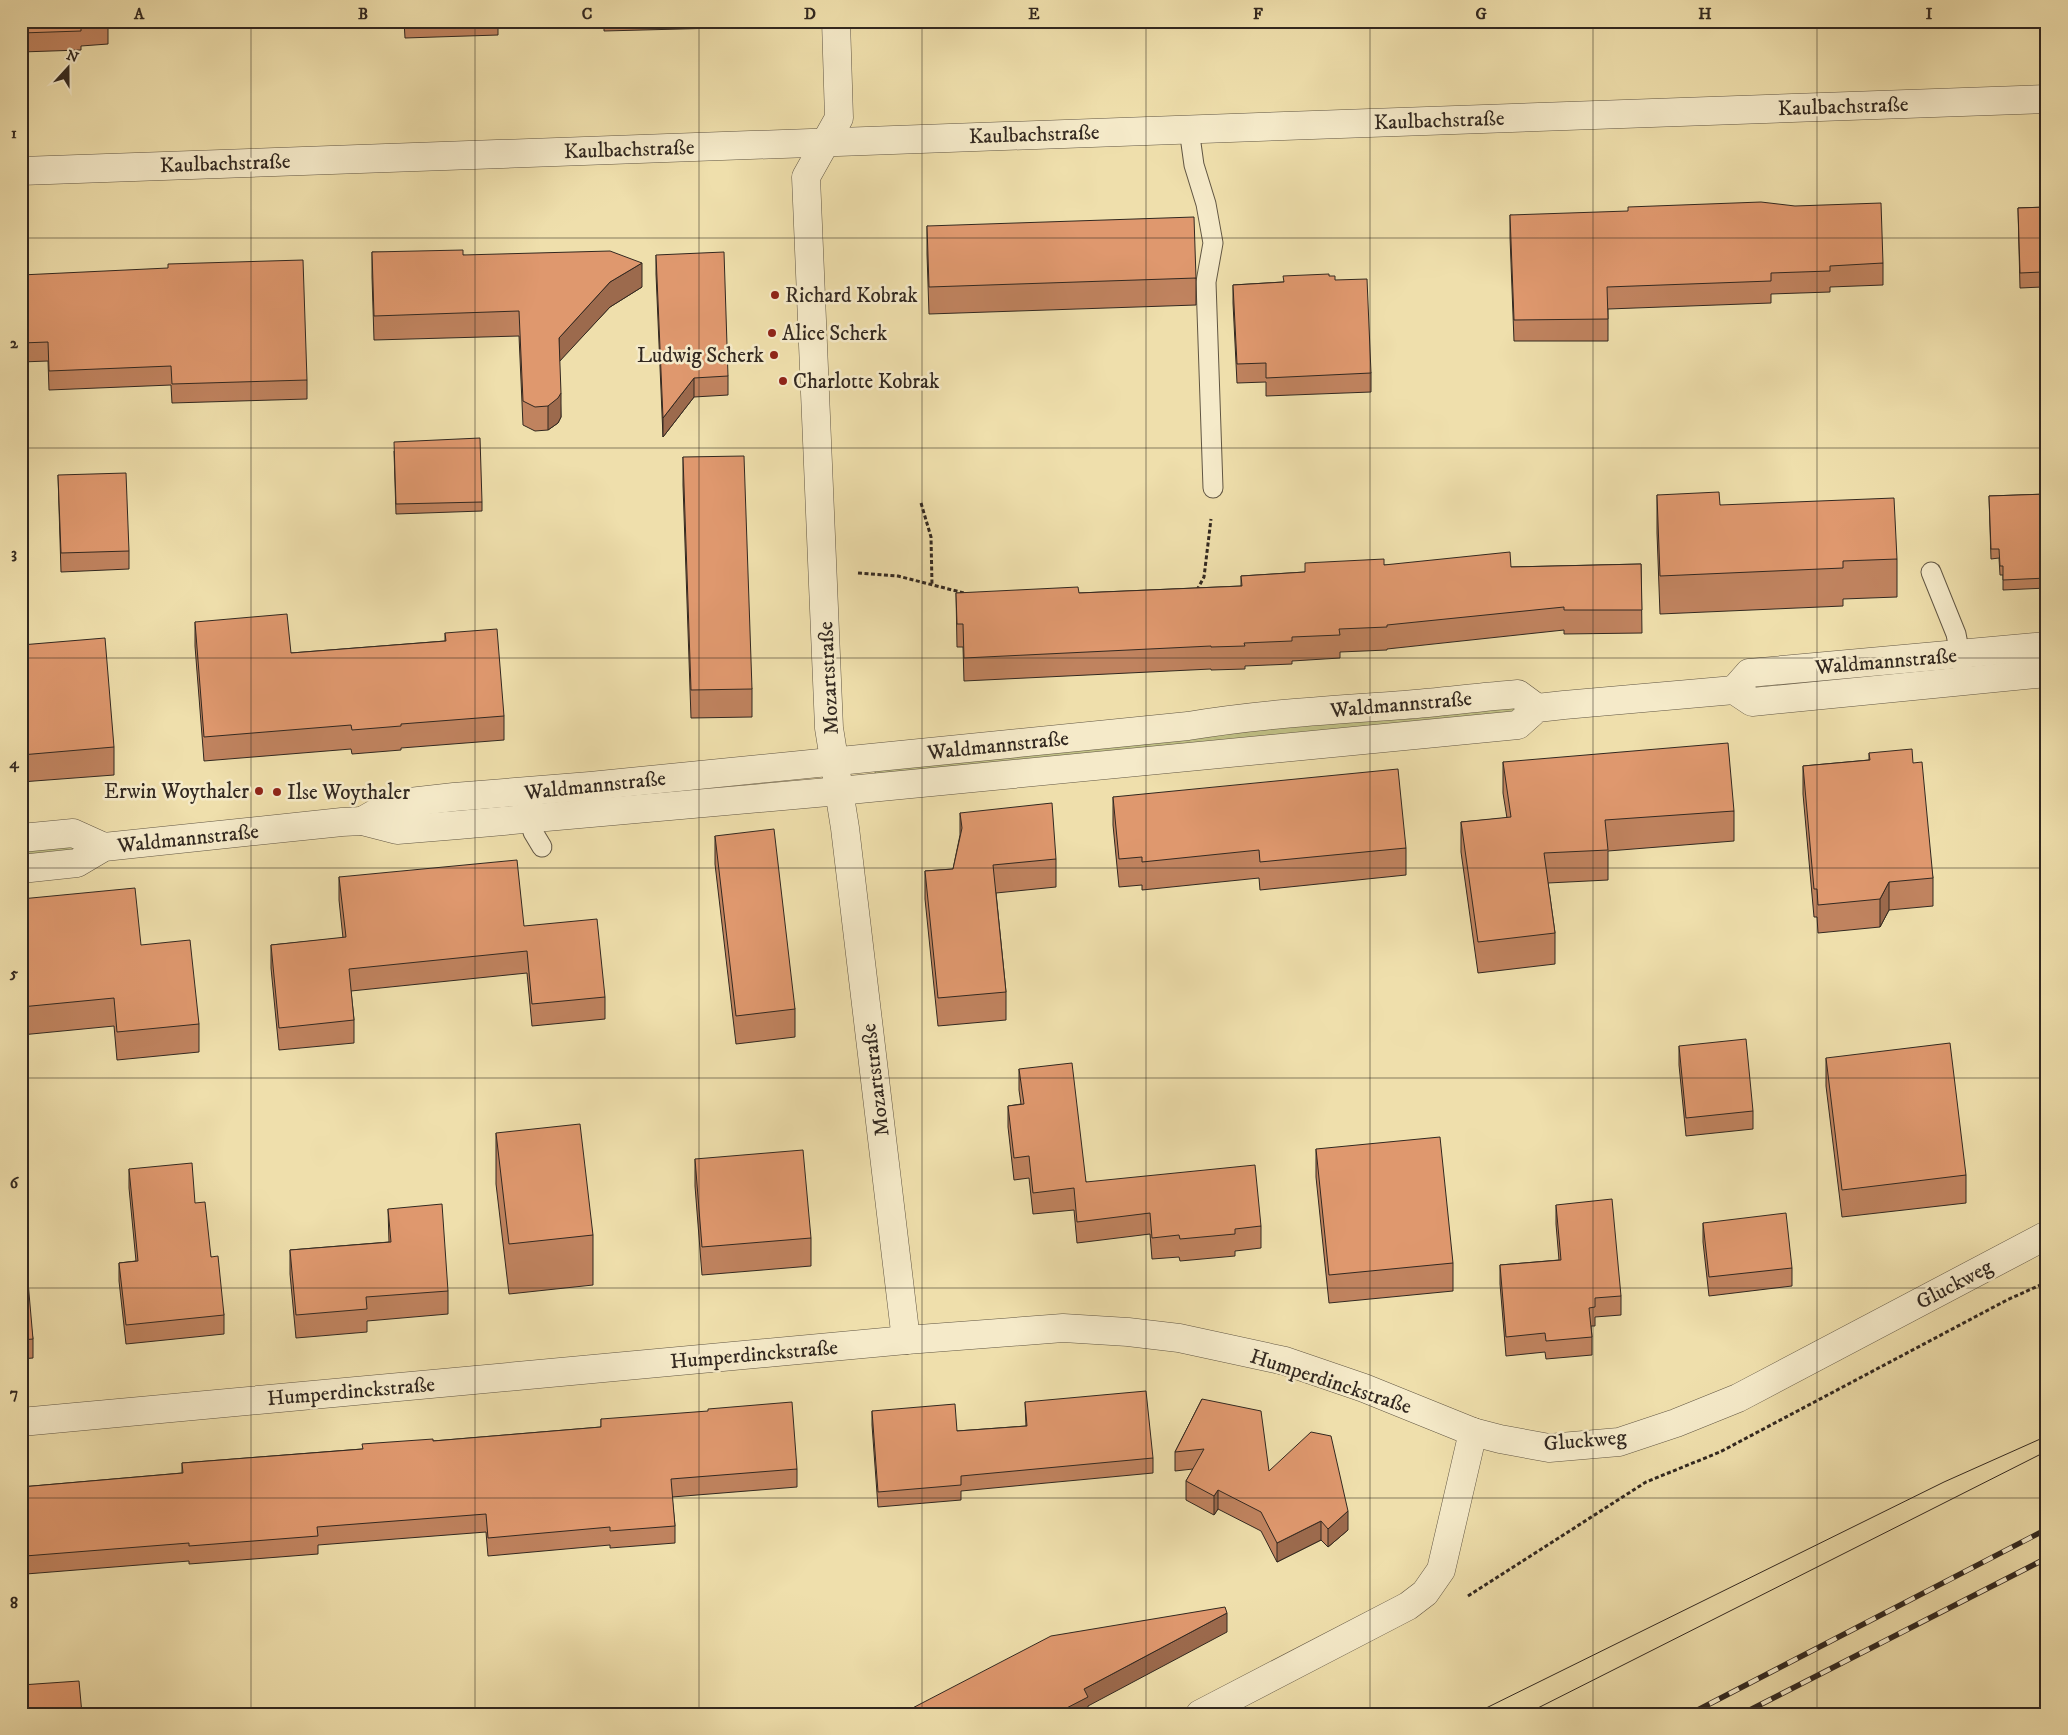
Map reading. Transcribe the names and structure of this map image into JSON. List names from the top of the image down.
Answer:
{
  "streets": {
    "street": [
      "Kaulbachstraße",
      "Waldmannstraße",
      "Mozartstraße",
      "Gluckweg",
      "Humperdinckstraße"
    ]
  },
  "crossings": [
    ["Kaulbachstraße", "Mozartstraße"],
    ["Waldmannstraße", "Mozartstraße"],
    ["Mozartstraße", "Humperdinckstraße"],
    ["Gluckweg", "Humperdinckstraße"]
  ],
  "places": [
    "Richard Kobrak",
    "Alice Scherk",
    "Ludwig Scherk",
    "Charlotte Kobrak",
    "Erwin Woythaler",
    "Ilse Woythaler"
  ],
  "north": "top",
  "grid": {
    "columns": [
      "A",
      "B",
      "C",
      "D",
      "E",
      "F",
      "G",
      "H",
      "I"
    ],
    "rows": [
      "1",
      "2",
      "3",
      "4",
      "5",
      "6",
      "7",
      "8"
    ]
  }
}
